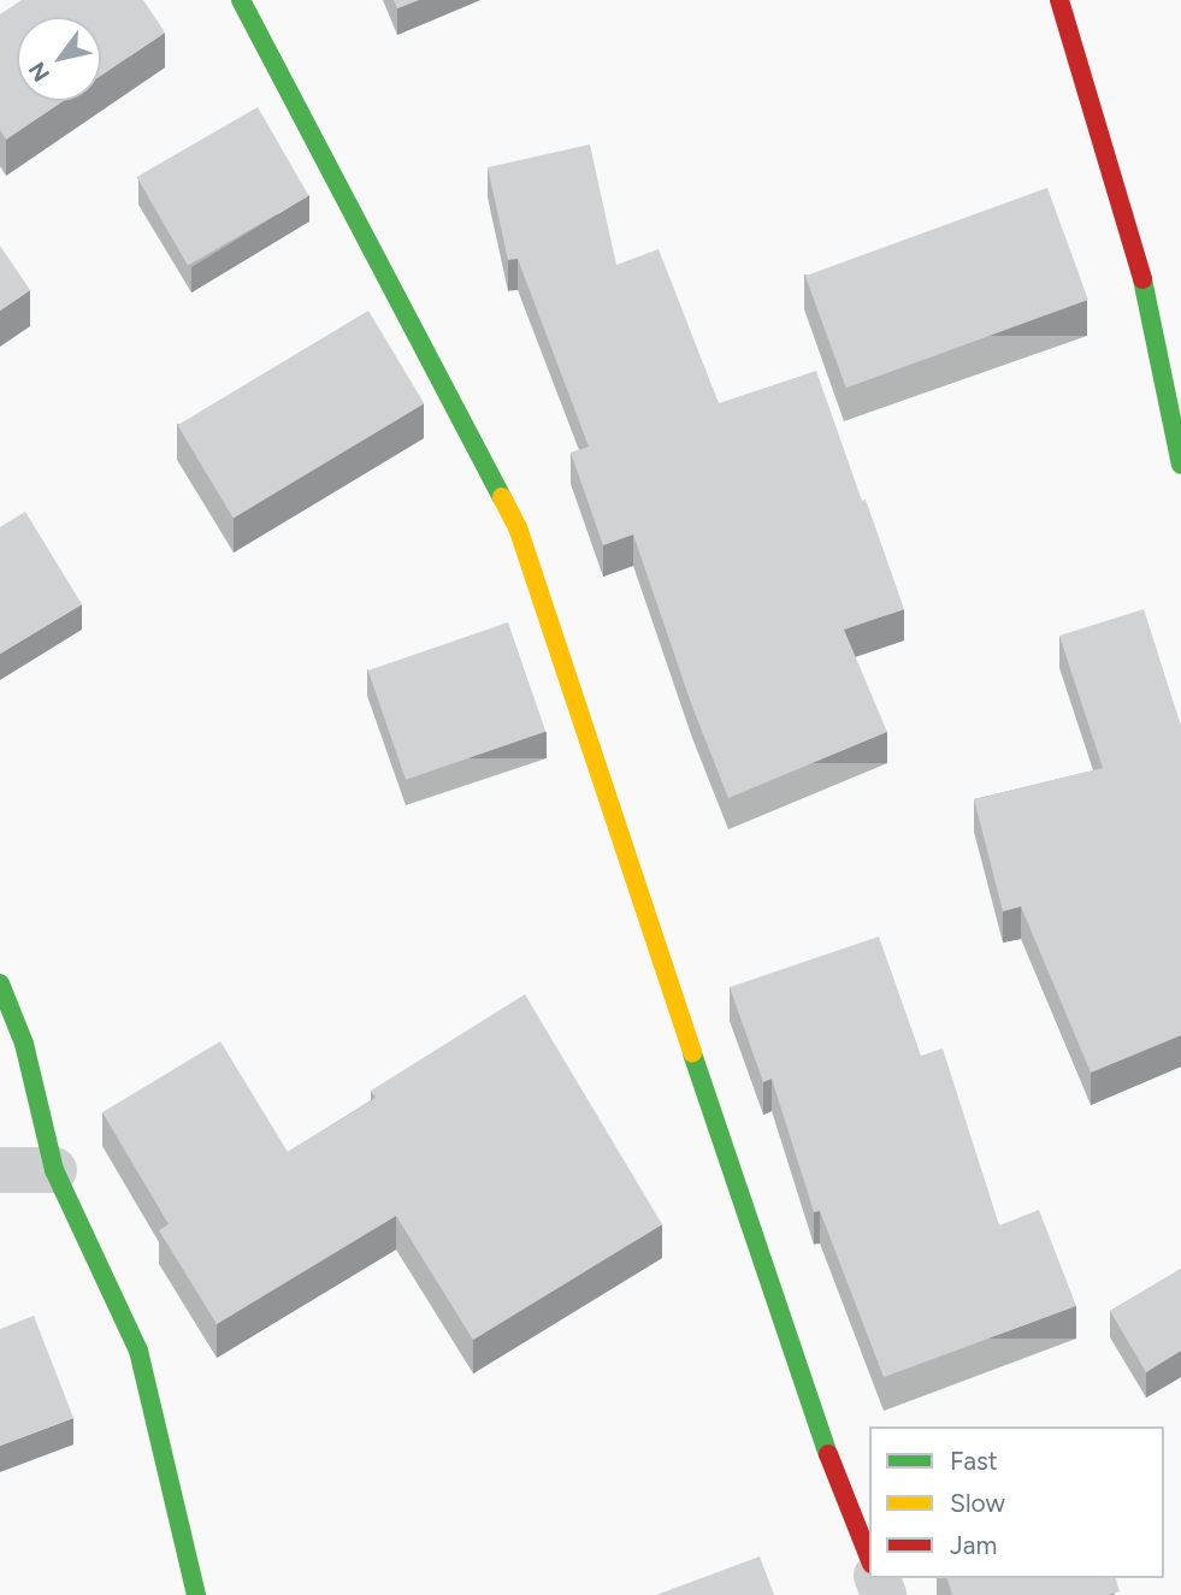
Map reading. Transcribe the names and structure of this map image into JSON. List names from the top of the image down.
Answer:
{
  "legend": ["Fast", "Slow", "Jam"],
  "north": "bottom left"
}
